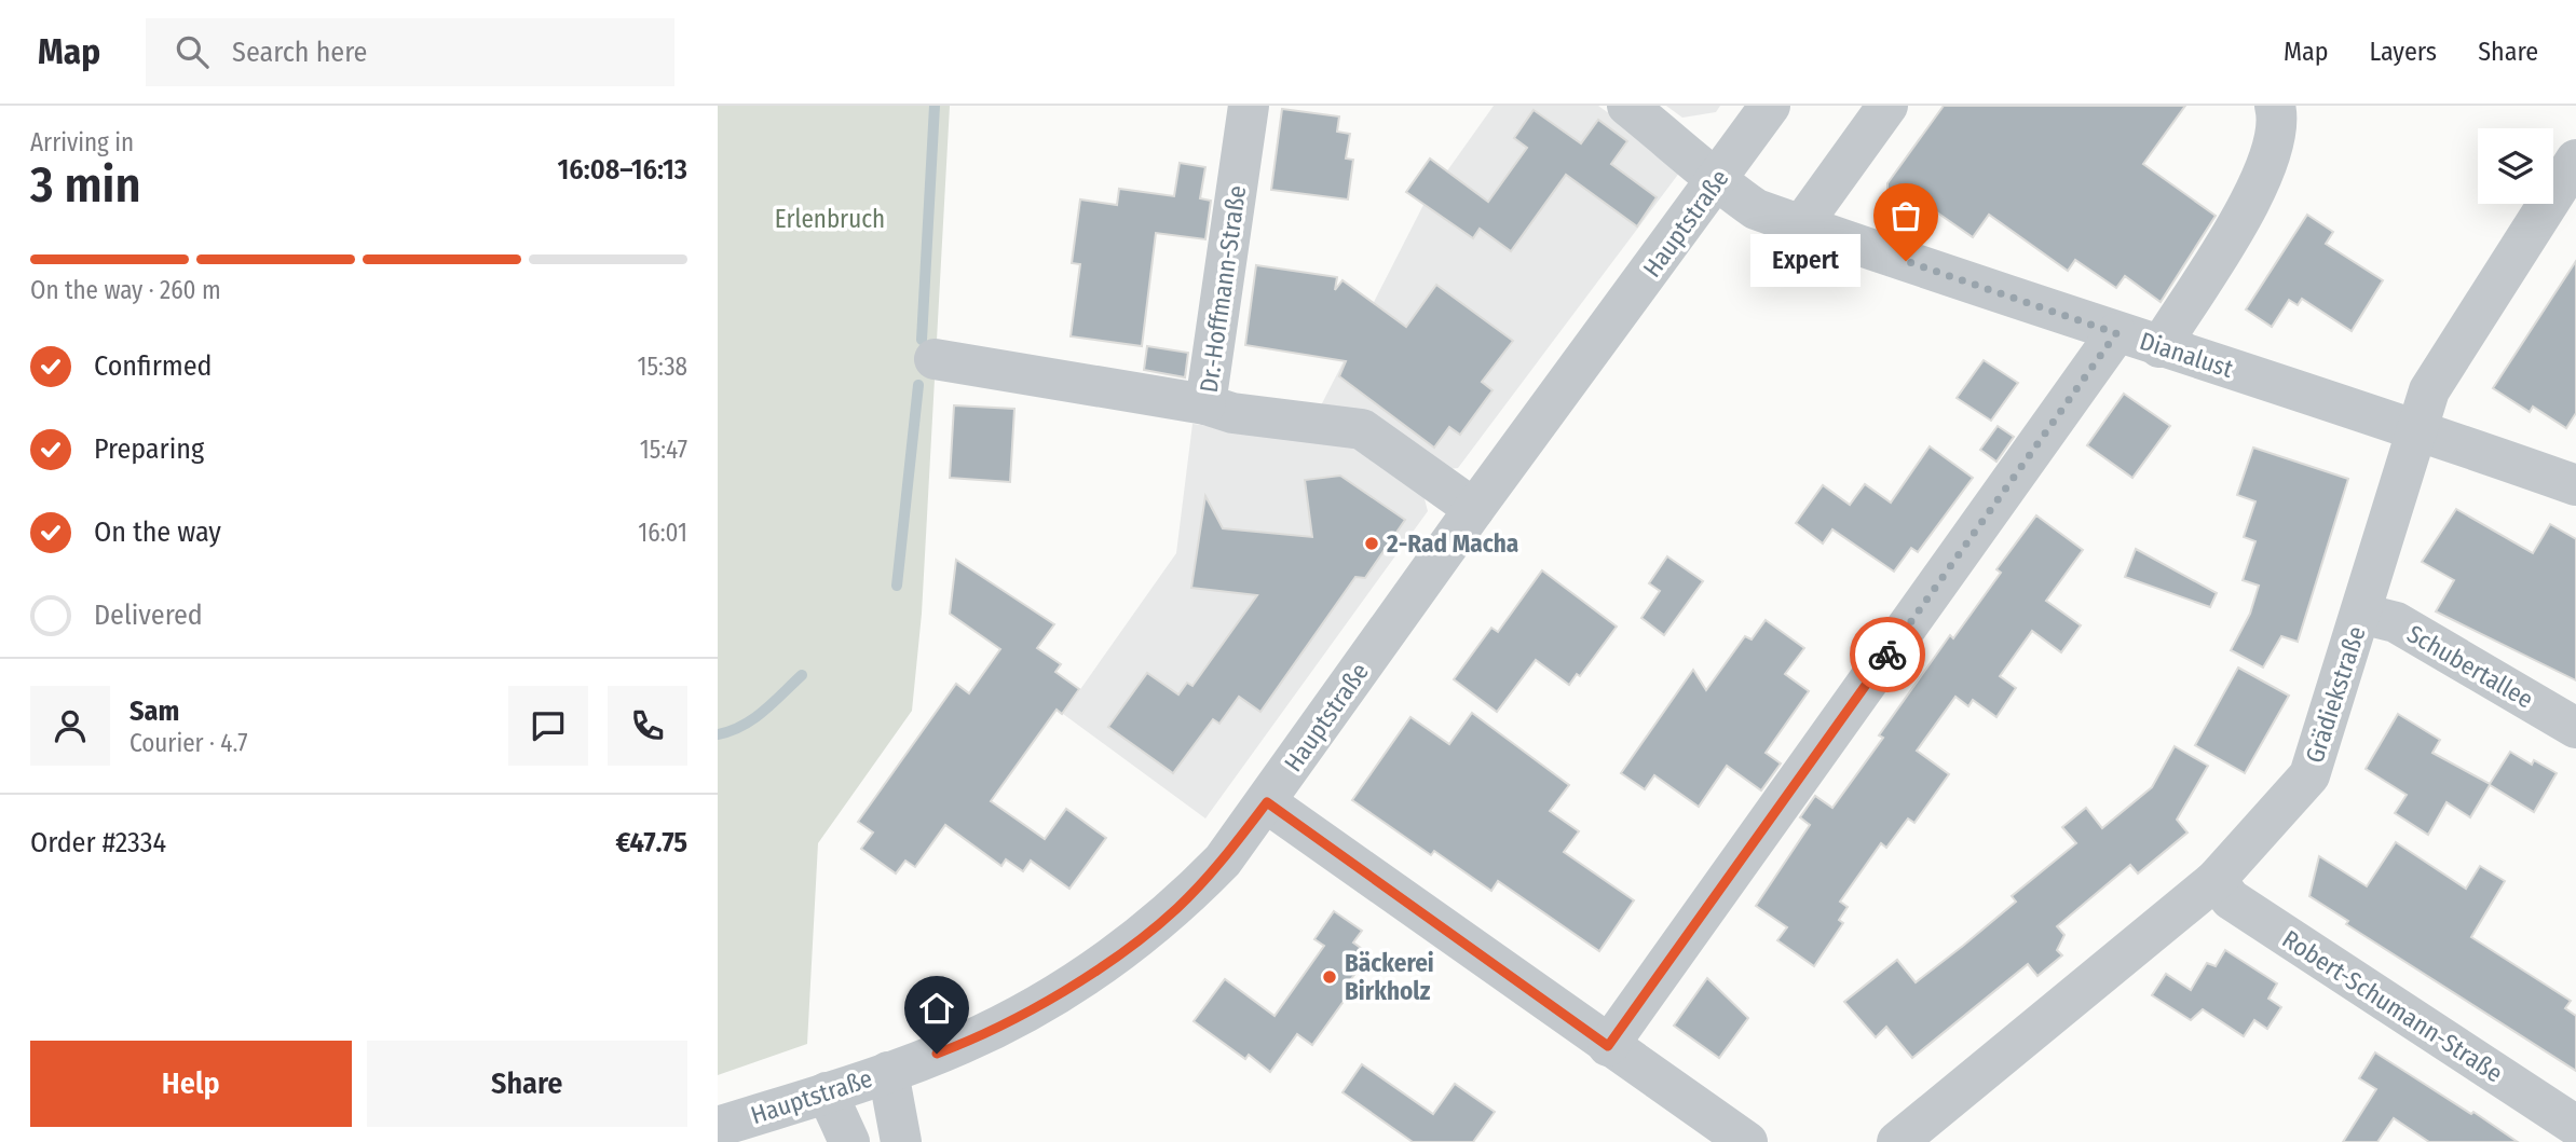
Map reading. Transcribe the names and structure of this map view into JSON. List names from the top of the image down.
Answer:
{
  "streets": {
    "street": [
      "Hauptstraße",
      "Dr.-Hoffmann-Straße",
      "Dianalust",
      "Schubertallee",
      "Grädiekstraße",
      "Robert-Schumann-Straße"
    ]
  },
  "crossings": [
    ["Hauptstraße", "Dr.-Hoffmann-Straße"],
    ["Hauptstraße", "Dianalust"],
    ["Dianalust", "Grädiekstraße"],
    ["Schubertallee", "Grädiekstraße"],
    ["Grädiekstraße", "Robert-Schumann-Straße"]
  ],
  "parks": ["Erlenbruch"],
  "places": ["Expert", "2-Rad Macha", "Bäckerei Birkholz"],
  "page": {
    "header": "Map",
    "search": "Search here",
    "nav": ["Map", "Layers", "Share"],
    "heading": ["3 min", "Arriving in", "16:08–16:13"],
    "panel": [
      "Sam",
      "Courier · 4.7",
      "Order #2334",
      "€47.75"
    ],
    "bar": "On the way · 260 m",
    "bubble": "Expert",
    "list": [
      ["Confirmed", "15:38"],
      ["Preparing", "15:47"],
      ["On the way", "16:01"],
      "Delivered"
    ],
    "buttons": ["Help", "Share"]
  }
}
